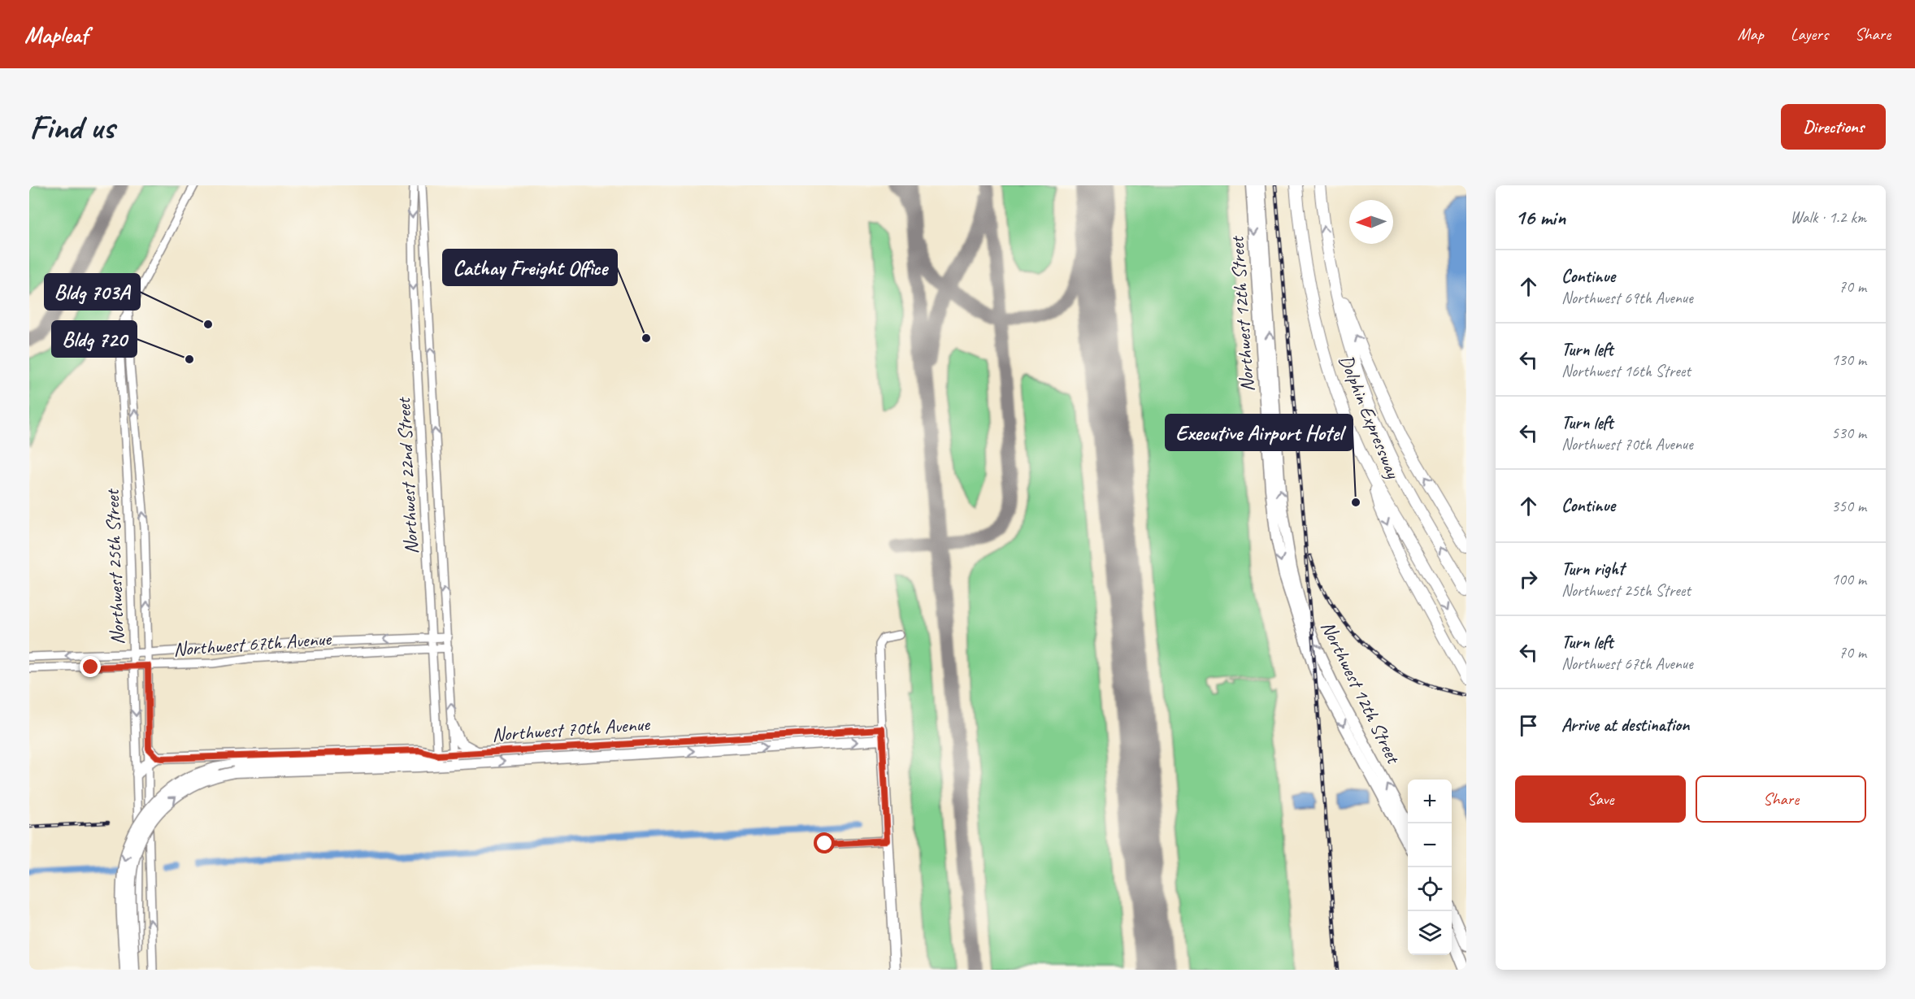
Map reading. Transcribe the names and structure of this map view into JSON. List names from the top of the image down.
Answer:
{
  "streets": {
    "highway": ["Dolphin Expressway"],
    "main road": ["Northwest 12th Street", "Northwest 70th Avenue"],
    "street": ["Northwest 22nd Street", "Northwest 25th Street", "Northwest 67th Avenue"]
  },
  "crossings": [
    ["Northwest 22nd Street", "Northwest 67th Avenue"],
    ["Northwest 22nd Street", "Northwest 70th Avenue"],
    ["Northwest 25th Street", "Northwest 67th Avenue"]
  ],
  "places": [
    "Bldg 703A",
    "Cathay Freight Office",
    "Bldg 720",
    "Executive Airport Hotel"
  ],
  "north": "left",
  "page": {
    "header": "Mapleaf",
    "nav": ["Map", "Layers", "Share"],
    "buttons": [
      "Directions",
      ["Save", "Share"]
    ],
    "title": "Find us",
    "heading": ["16 min", "Walk · 1.2 km"],
    "list": [
      ["Continue", "Northwest 69th Avenue", "70 m"],
      ["Turn left", "Northwest 16th Street", "130 m"],
      ["Turn left", "Northwest 70th Avenue", "530 m"],
      ["Continue", "350 m"],
      ["Turn right", "Northwest 25th Street", "100 m"],
      ["Turn left", "Northwest 67th Avenue", "70 m"],
      "Arrive at destination"
    ],
    "map_buttons": ["+", "−"]
  }
}
